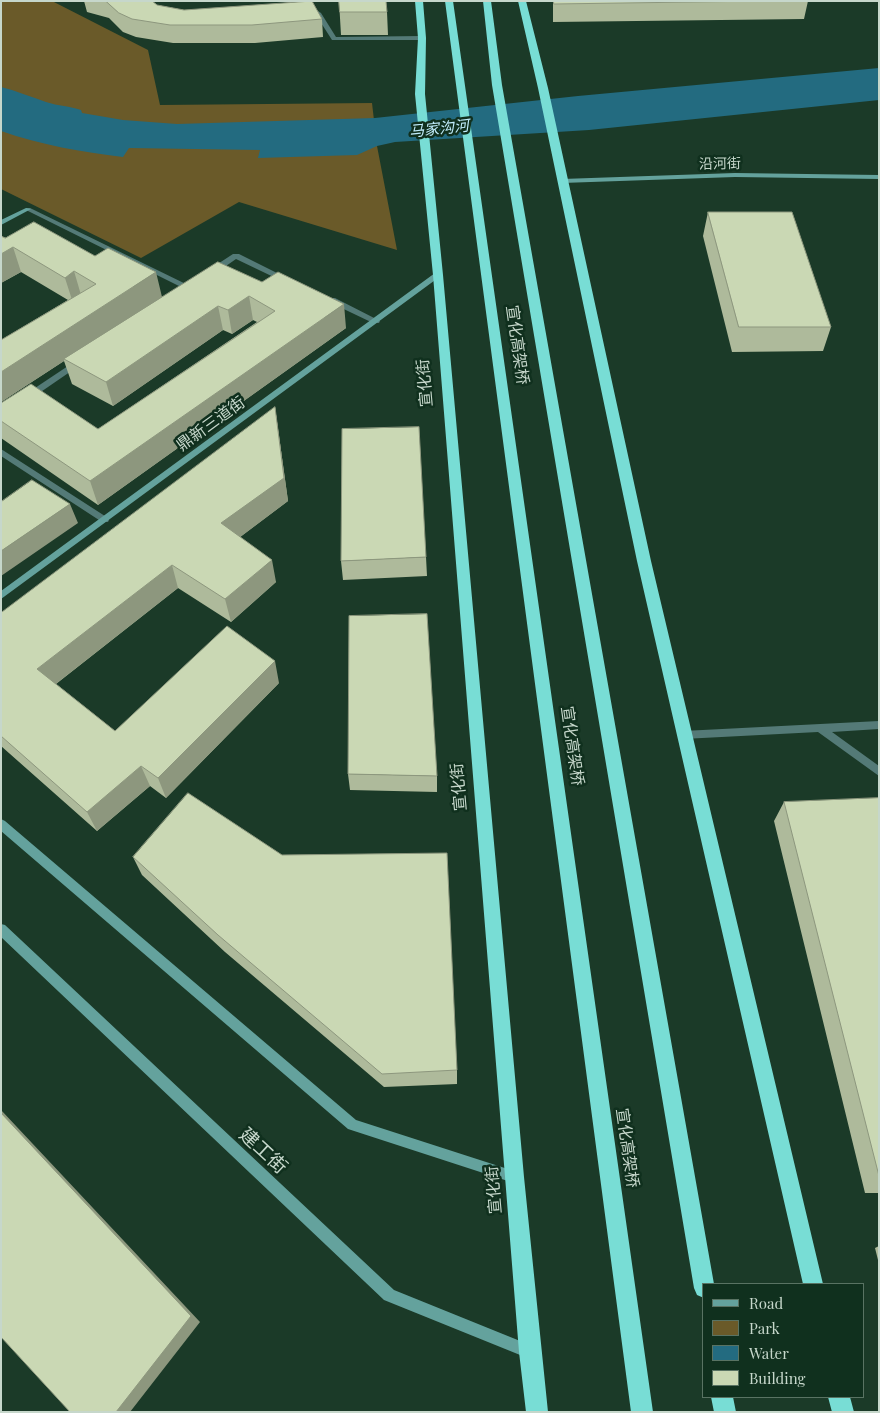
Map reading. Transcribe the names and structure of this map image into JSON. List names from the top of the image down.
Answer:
{
  "streets": {
    "highway": ["宣化高架桥", "宣化街"],
    "street": ["沿河街", "鼎新三道街", "建工街"]
  },
  "crossings": [
    ["宣化街", "鼎新三道街"],
    ["宣化街", "建工街"]
  ],
  "water": ["马家沟河"],
  "legend": [
    "Road",
    "Park",
    "Water",
    "Building"
  ]
}
